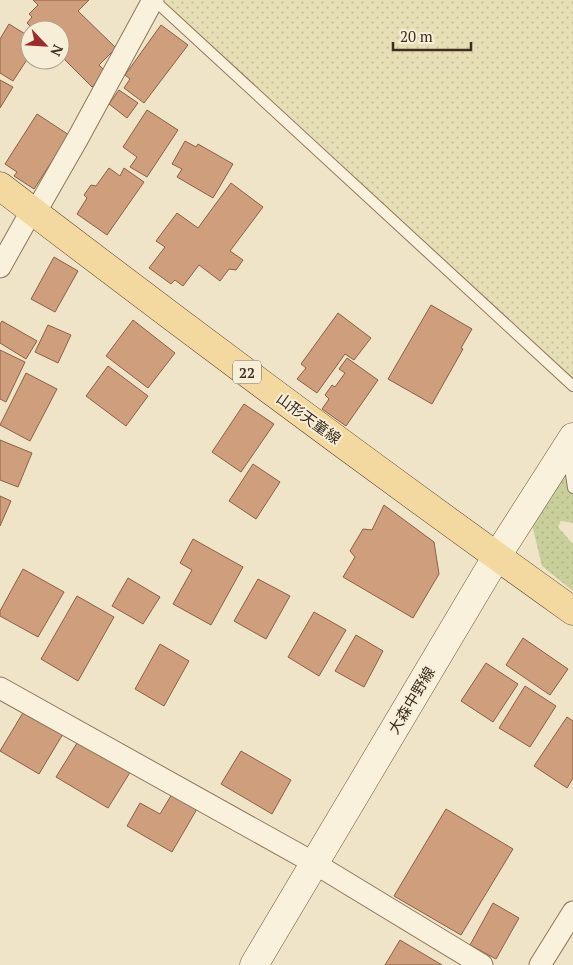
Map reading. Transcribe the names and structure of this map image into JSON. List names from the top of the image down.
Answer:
{
  "streets": {
    "main road": ["22", "山形天童線", "大森中野線"]
  },
  "crossings": [
    ["山形天童線", "大森中野線"]
  ],
  "scale_bar": "20 m",
  "north": "bottom right"
}
